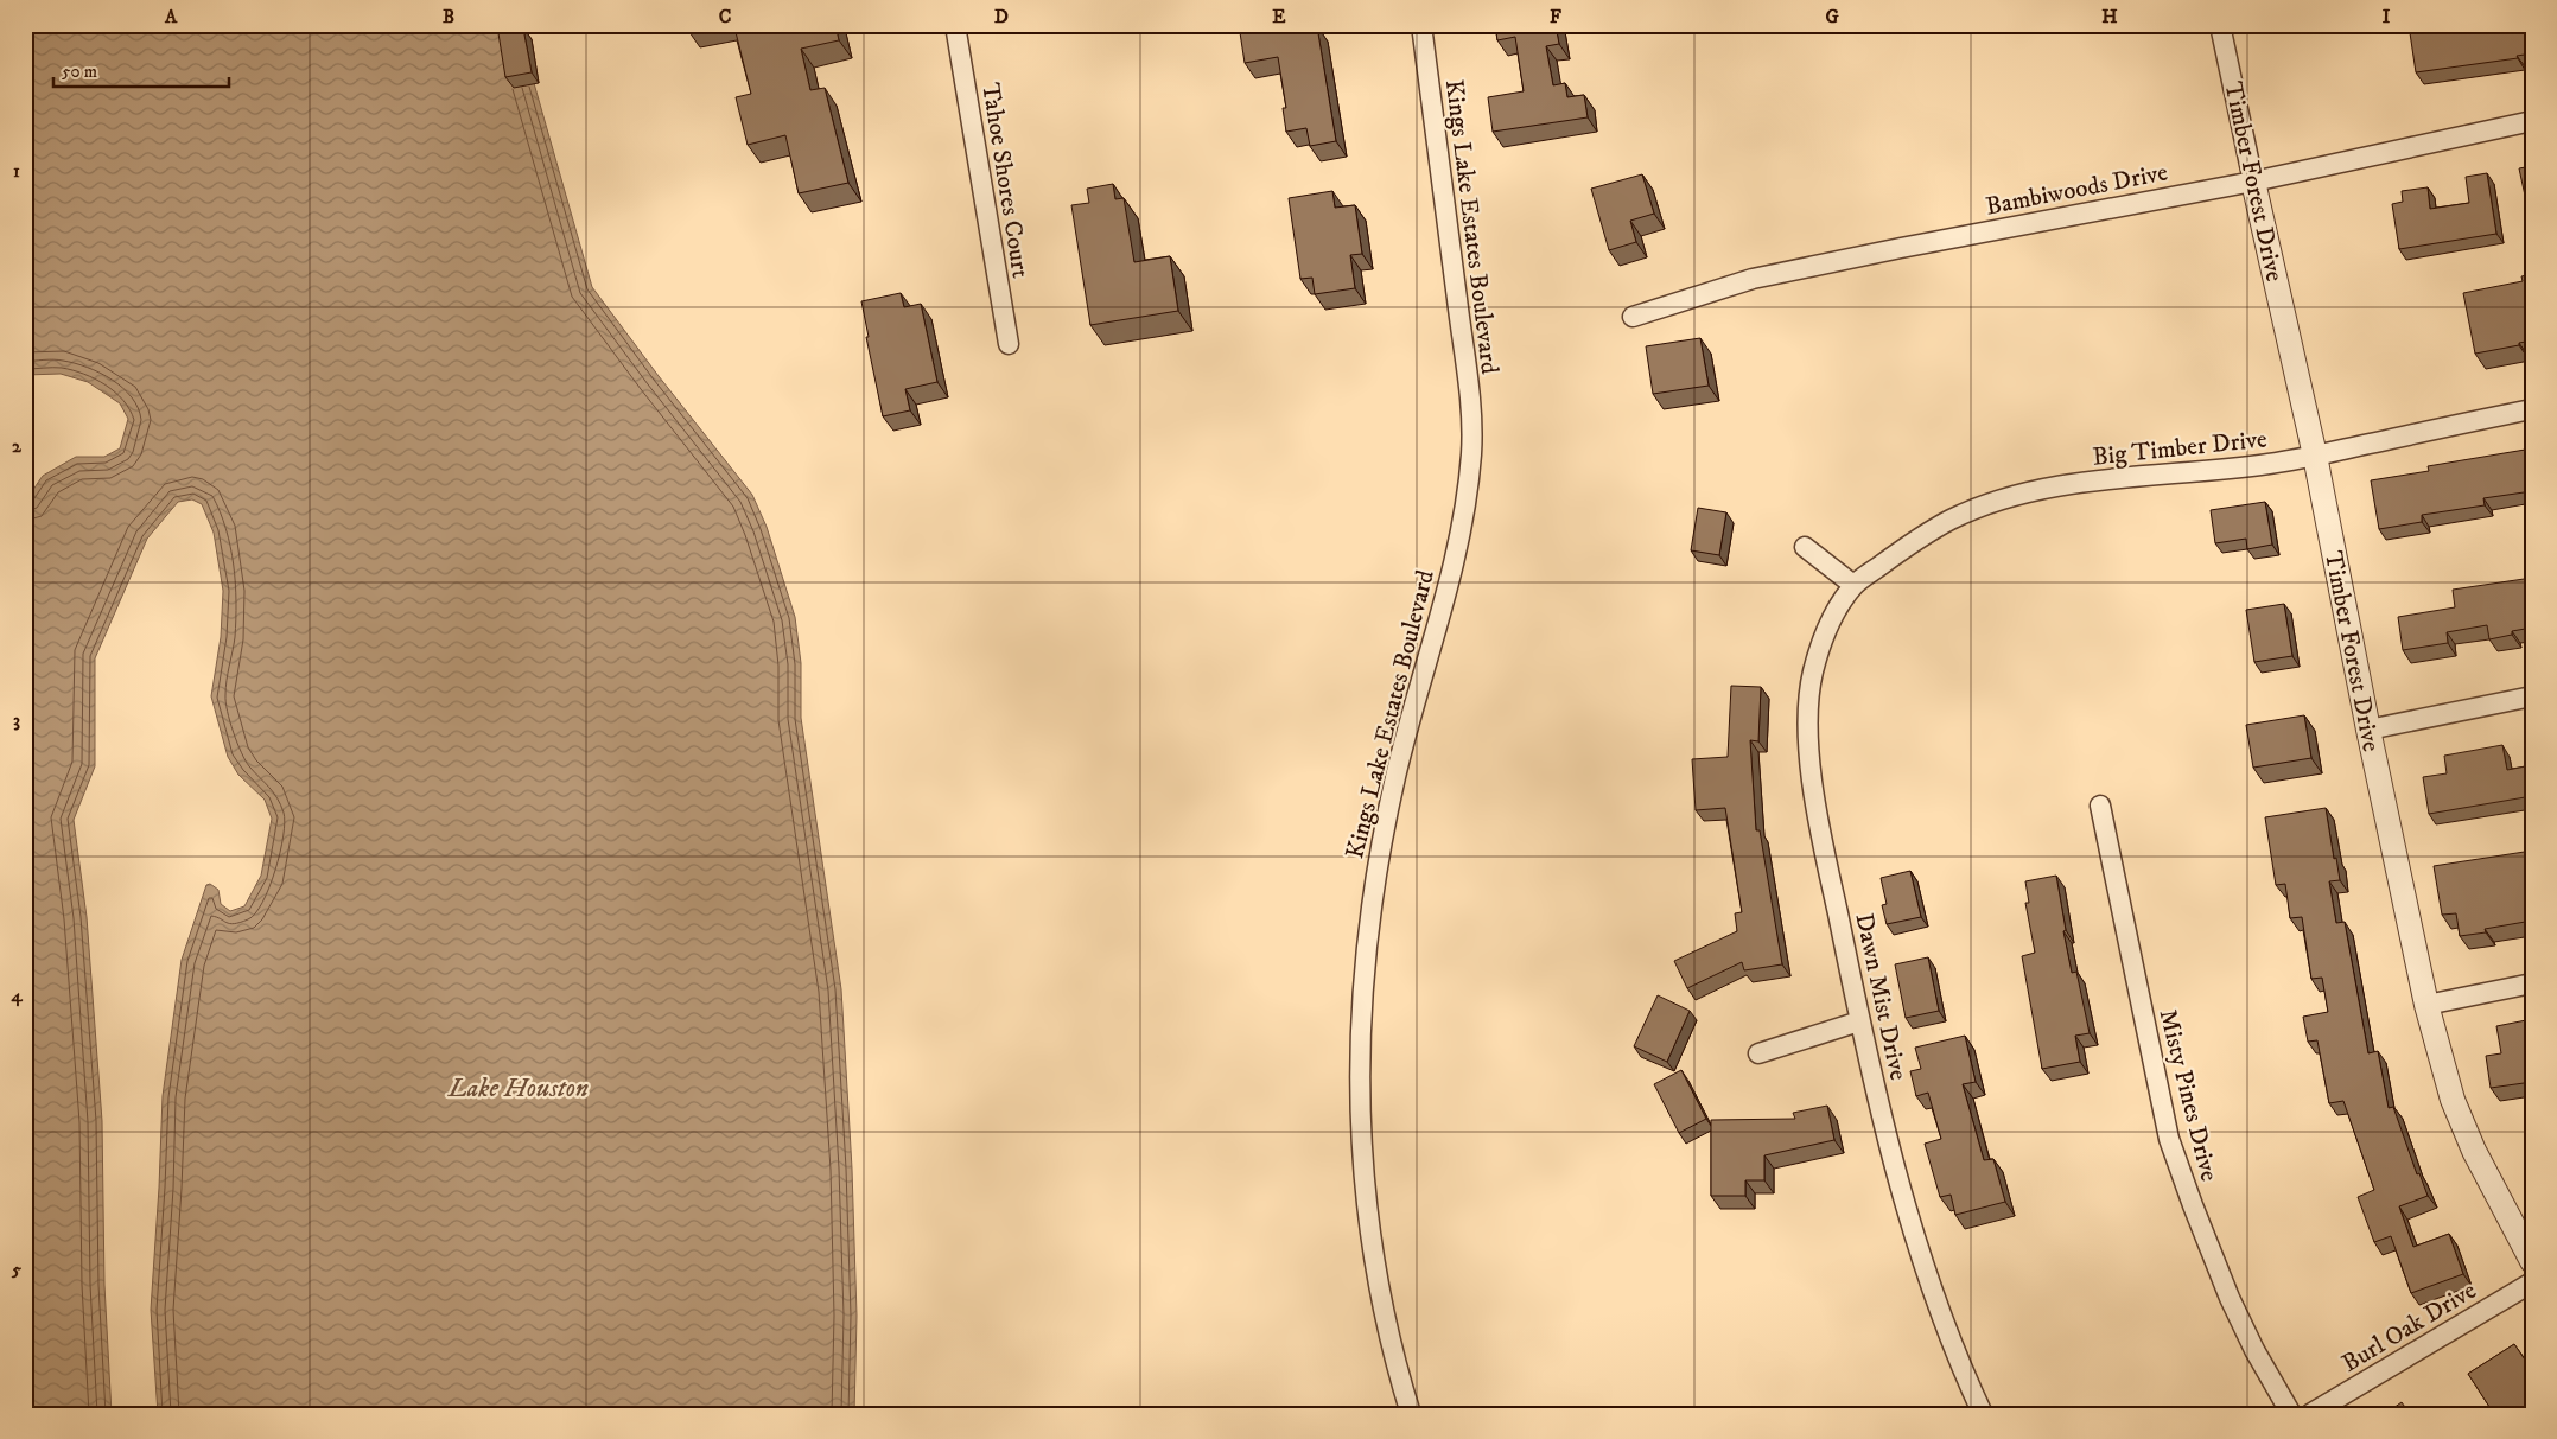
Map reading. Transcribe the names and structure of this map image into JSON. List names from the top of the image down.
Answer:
{
  "streets": {
    "street": [
      "Tahoe Shores Court",
      "Timber Forest Drive",
      "Bambiwoods Drive",
      "Kings Lake Estates Boulevard",
      "Big Timber Drive",
      "Dawn Mist Drive",
      "Misty Pines Drive",
      "Burl Oak Drive"
    ]
  },
  "crossings": [
    ["Timber Forest Drive", "Bambiwoods Drive"],
    ["Timber Forest Drive", "Big Timber Drive"],
    ["Big Timber Drive", "Dawn Mist Drive"]
  ],
  "water": ["Lake Houston"],
  "scale_bar": "50 m",
  "grid": {
    "columns": [
      "A",
      "B",
      "C",
      "D",
      "E",
      "F",
      "G",
      "H",
      "I"
    ],
    "rows": [
      "1",
      "2",
      "3",
      "4",
      "5"
    ]
  }
}
